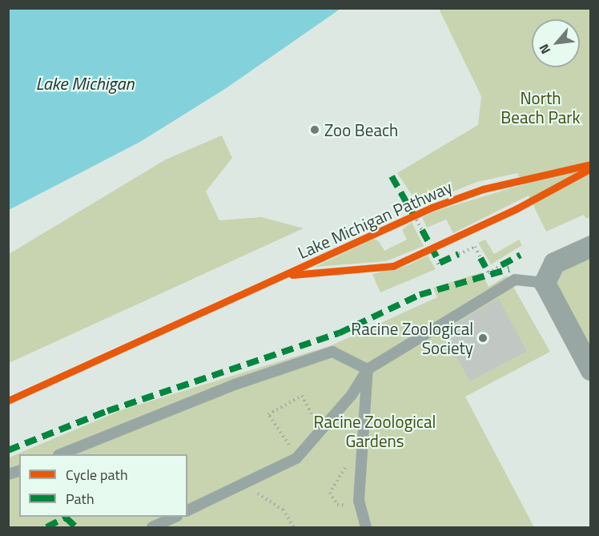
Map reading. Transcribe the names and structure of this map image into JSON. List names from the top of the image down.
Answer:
{
  "streets": {
    "cycle path": ["Lake Michigan Pathway"]
  },
  "water": ["Lake Michigan"],
  "parks": ["North Beach Park", "Racine Zoological Gardens"],
  "places": ["Zoo Beach", "Racine Zoological Society"],
  "legend": ["Cycle path", "Path"],
  "north": "bottom left"
}
